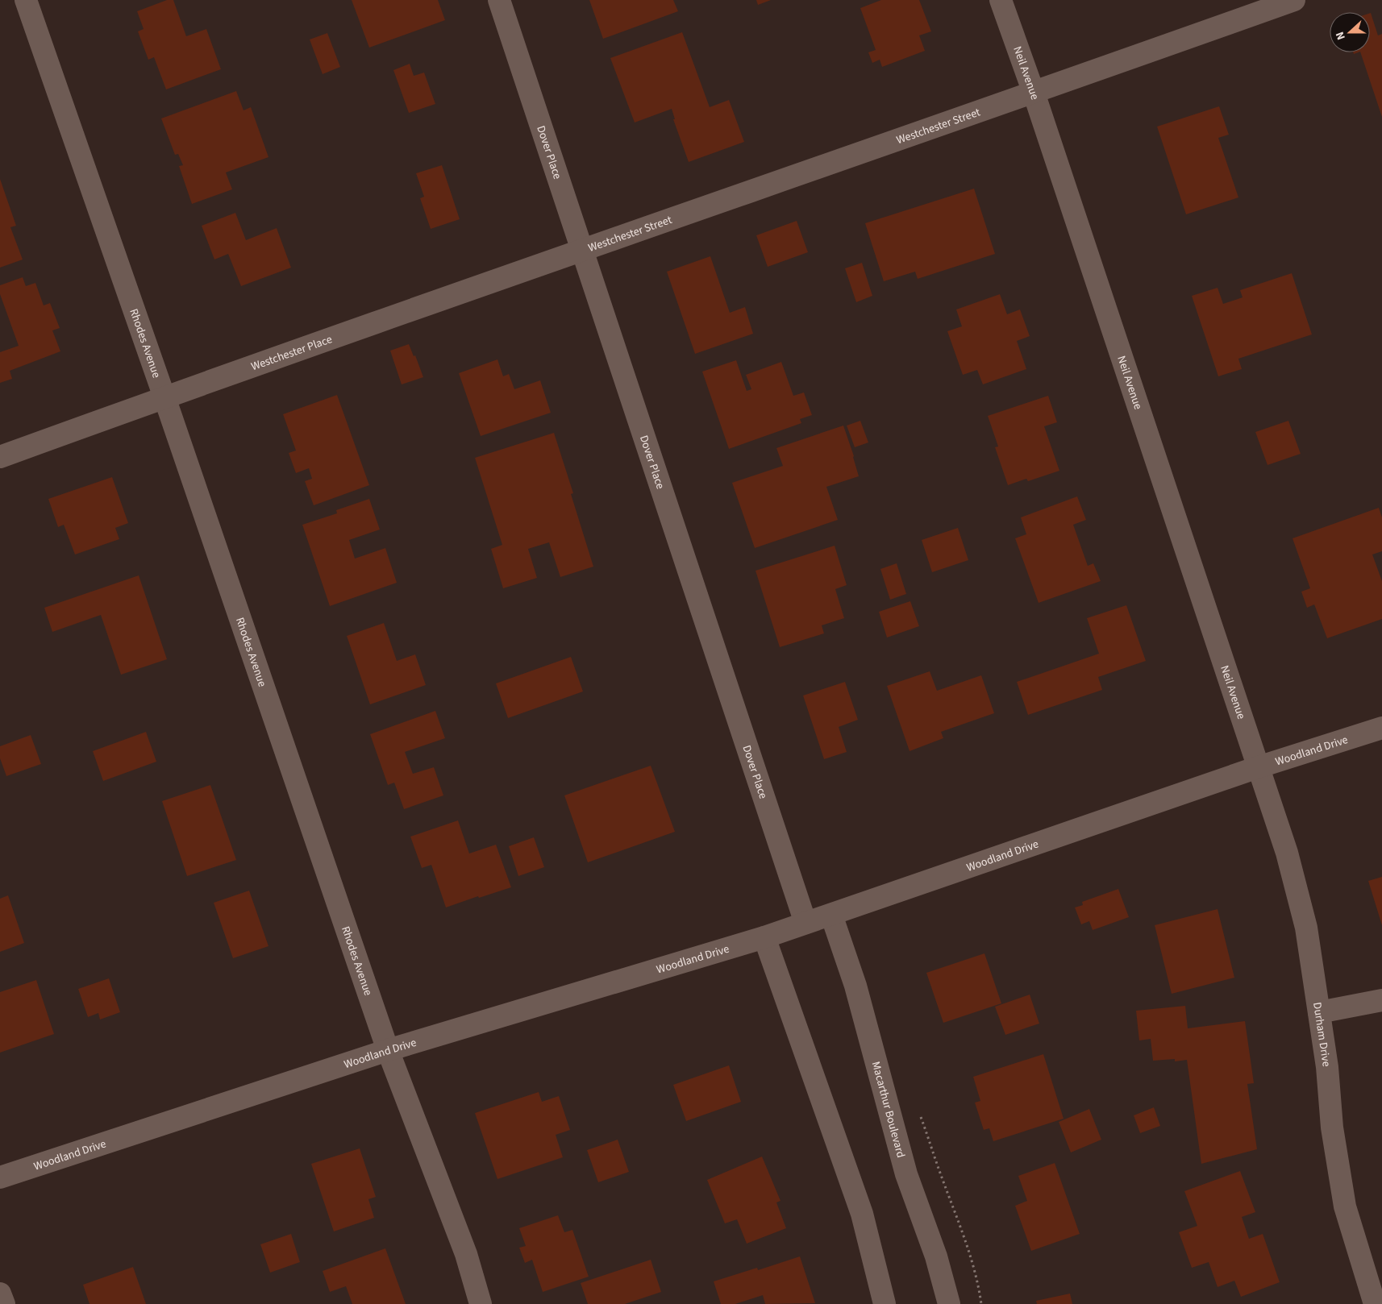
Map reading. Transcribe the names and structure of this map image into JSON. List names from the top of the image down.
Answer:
{
  "streets": {
    "street": [
      "Neil Avenue",
      "Westchester Street",
      "Dover Place",
      "Rhodes Avenue",
      "Westchester Place",
      "Woodland Drive",
      "Durham Drive",
      "Macarthur Boulevard"
    ]
  },
  "crossings": [
    ["Neil Avenue", "Westchester Street"],
    ["Neil Avenue", "Woodland Drive"],
    ["Neil Avenue", "Durham Drive"],
    ["Westchester Street", "Dover Place"],
    ["Westchester Street", "Westchester Place"],
    ["Dover Place", "Westchester Place"],
    ["Dover Place", "Woodland Drive"],
    ["Rhodes Avenue", "Westchester Place"],
    ["Rhodes Avenue", "Woodland Drive"],
    ["Woodland Drive", "Durham Drive"],
    ["Woodland Drive", "Macarthur Boulevard"]
  ],
  "north": "left"
}
